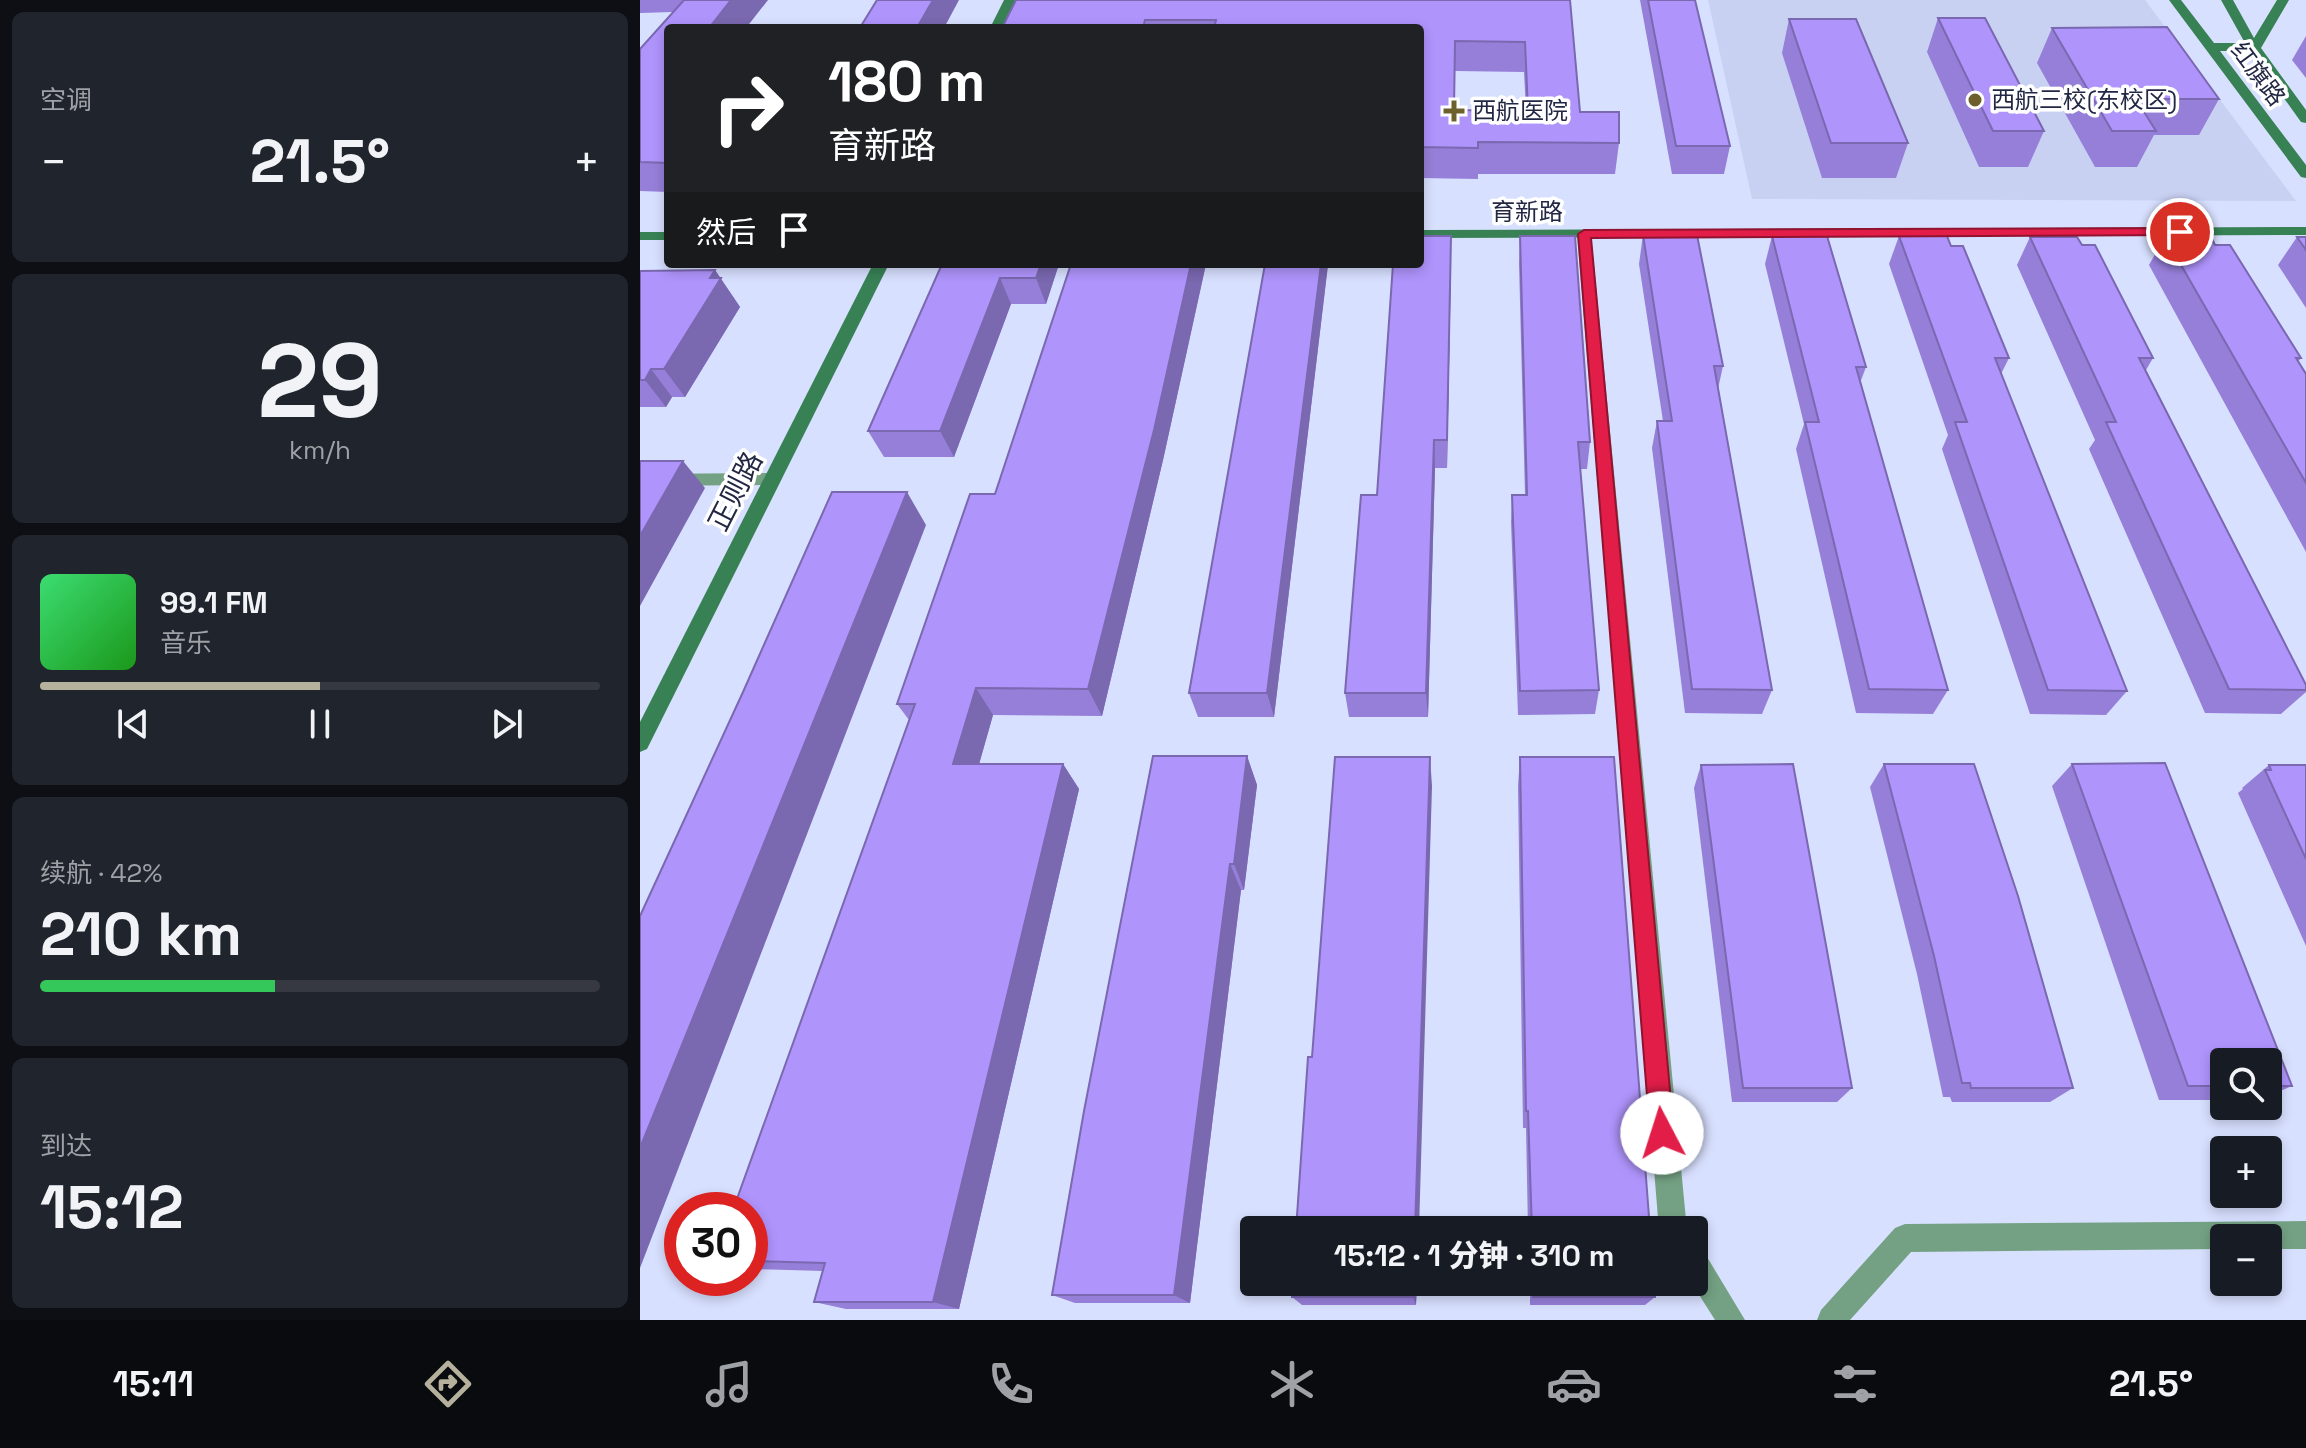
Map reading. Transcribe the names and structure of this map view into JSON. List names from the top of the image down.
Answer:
{
  "streets": {
    "street": ["红旗路", "育新路", "正则路"]
  },
  "places": {
    "other": ["西航三校(东校区)"],
    "health": ["西航医院"]
  },
  "page": {
    "tile": [
      "空调",
      ["29", "km/h"],
      ["续航 · 42%", "210 km"],
      ["到达", "15:12"]
    ],
    "turn": ["180 m", "育新路"],
    "heat": ["−", "21.5°", "+"],
    "then": "然后",
    "song": ["99.1 FM", "音乐"],
    "map_buttons": ["+", "−"],
    "limit": "30",
    "trip": "15:12 · 1 分钟 · 310 m",
    "tabs": ["15:11", "21.5°"]
  }
}
